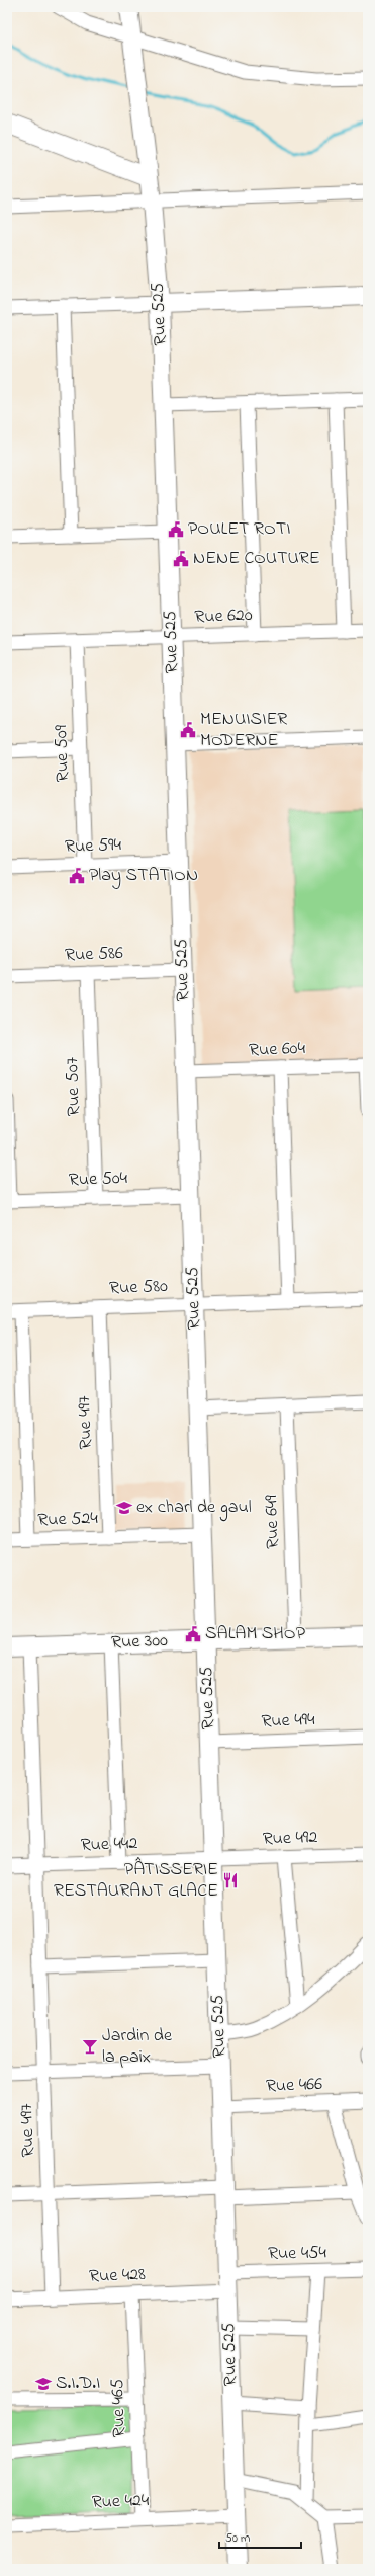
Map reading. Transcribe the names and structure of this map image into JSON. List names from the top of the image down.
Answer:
{
  "streets": {
    "street": [
      "Rue 525",
      "Rue 620",
      "Rue 509",
      "Rue 594",
      "Rue 586",
      "Rue 604",
      "Rue 507",
      "Rue 504",
      "Rue 580",
      "Rue 497",
      "Rue 524",
      "Rue 649",
      "Rue 300",
      "Rue 494",
      "Rue 492",
      "Rue 442",
      "Rue 466",
      "Rue 454",
      "Rue 428",
      "Rue 465",
      "Rue 424"
    ]
  },
  "crossings": [
    ["Rue 525", "Rue 620"],
    ["Rue 525", "Rue 594"],
    ["Rue 525", "Rue 586"],
    ["Rue 525", "Rue 604"],
    ["Rue 525", "Rue 504"],
    ["Rue 525", "Rue 580"],
    ["Rue 525", "Rue 524"],
    ["Rue 525", "Rue 300"],
    ["Rue 525", "Rue 494"],
    ["Rue 525", "Rue 492"],
    ["Rue 525", "Rue 442"],
    ["Rue 525", "Rue 466"],
    ["Rue 525", "Rue 454"],
    ["Rue 525", "Rue 428"],
    ["Rue 525", "Rue 424"],
    ["Rue 620", "Rue 509"],
    ["Rue 509", "Rue 594"],
    ["Rue 586", "Rue 507"],
    ["Rue 507", "Rue 504"],
    ["Rue 580", "Rue 497"],
    ["Rue 497", "Rue 524"],
    ["Rue 497", "Rue 300"],
    ["Rue 497", "Rue 442"],
    ["Rue 497", "Rue 428"],
    ["Rue 649", "Rue 300"],
    ["Rue 492", "Rue 442"],
    ["Rue 454", "Rue 428"],
    ["Rue 428", "Rue 465"],
    ["Rue 465", "Rue 424"]
  ],
  "places": {
    "public building": [
      "POULET ROTI",
      "NENE COUTURE",
      "MENUISIER MODERNE",
      "Play STATION",
      "SALAM SHOP"
    ],
    "school or university": ["ex charl de gaul", "S.I.D.I"],
    "restaurant": ["PÂTISSERIE RESTAURANT GLACE"],
    "bar": ["Jardin de la paix"]
  },
  "scale_bar": "50 m"
}
